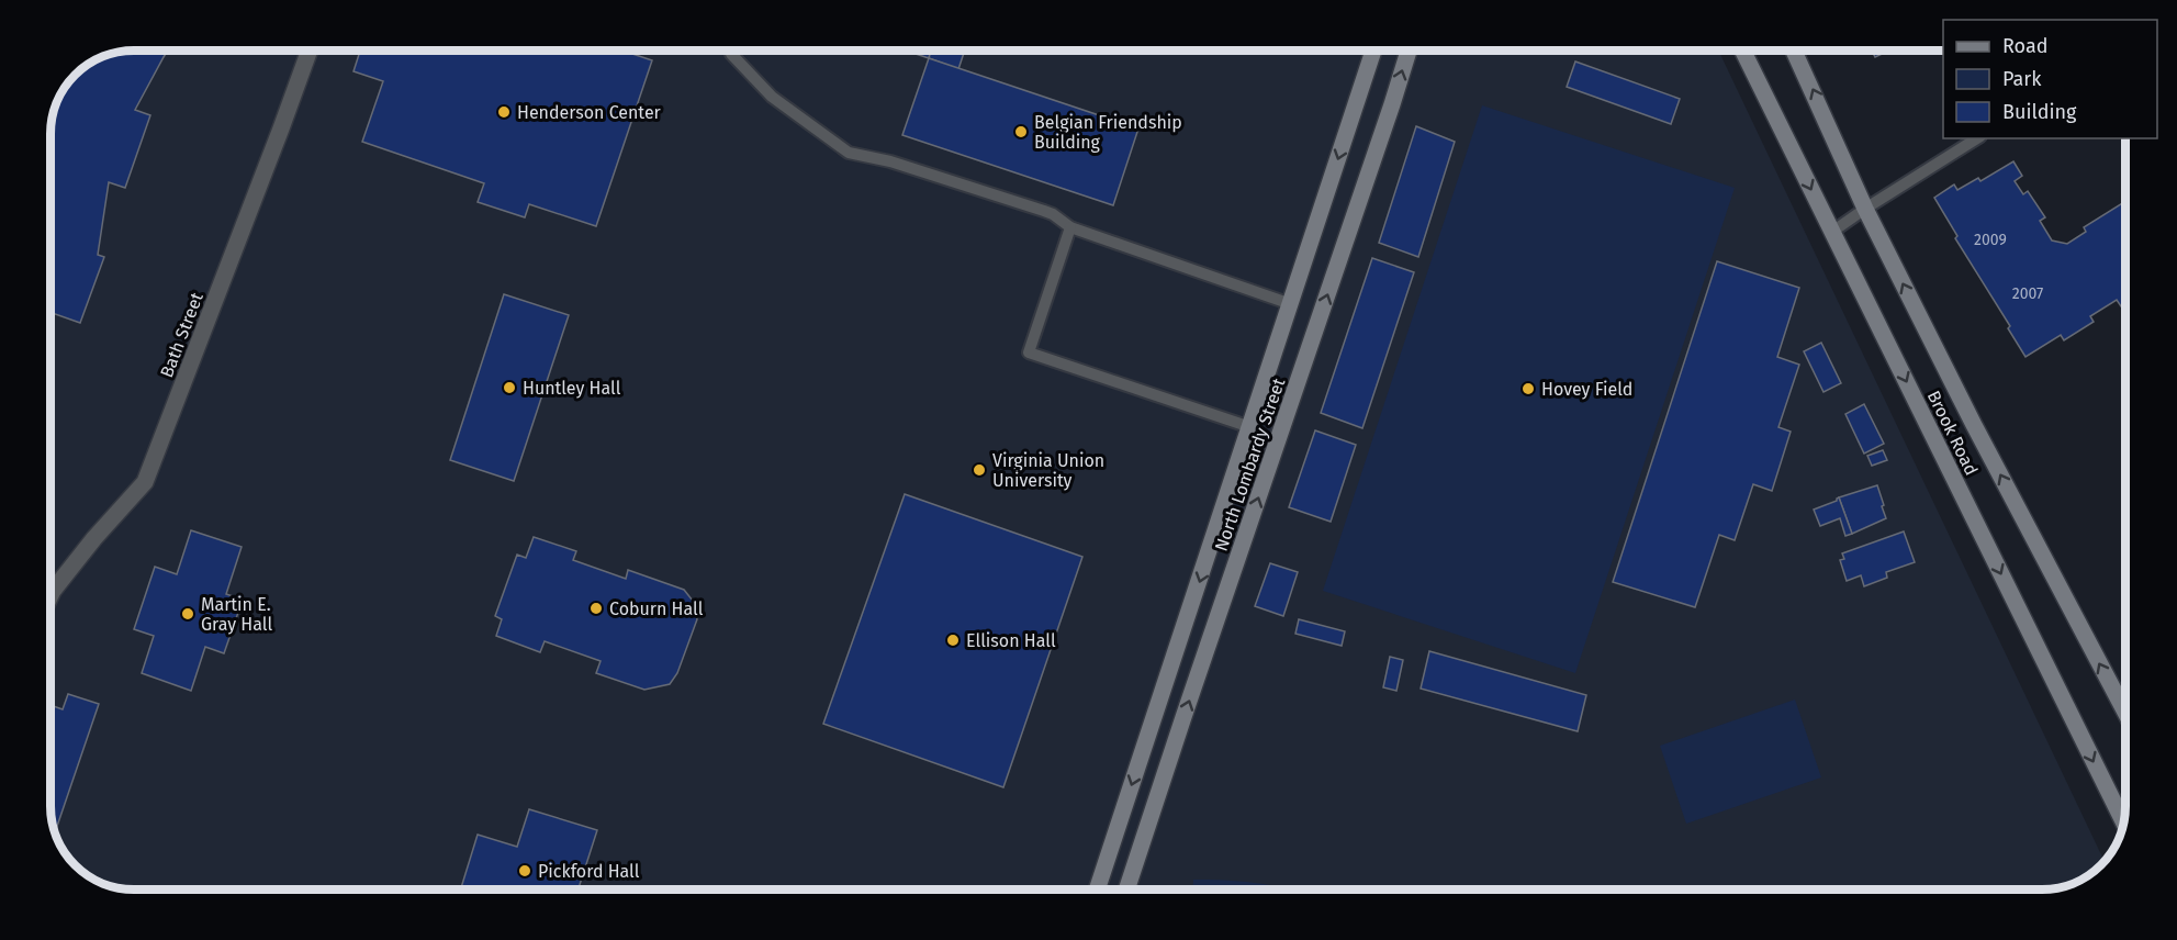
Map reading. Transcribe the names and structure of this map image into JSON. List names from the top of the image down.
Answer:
{
  "streets": {
    "main road": ["Brook Road", "North Lombardy Street"],
    "street": ["Bath Street"]
  },
  "places": [
    "Henderson Center",
    "Belgian Friendship Building",
    "Huntley Hall",
    "Hovey Field",
    "Virginia Union University",
    "Coburn Hall",
    "Martin E. Gray Hall",
    "Ellison Hall",
    "Pickford Hall"
  ],
  "house_numbers": ["2009", "2007"],
  "legend": ["Road", "Park", "Building"]
}
